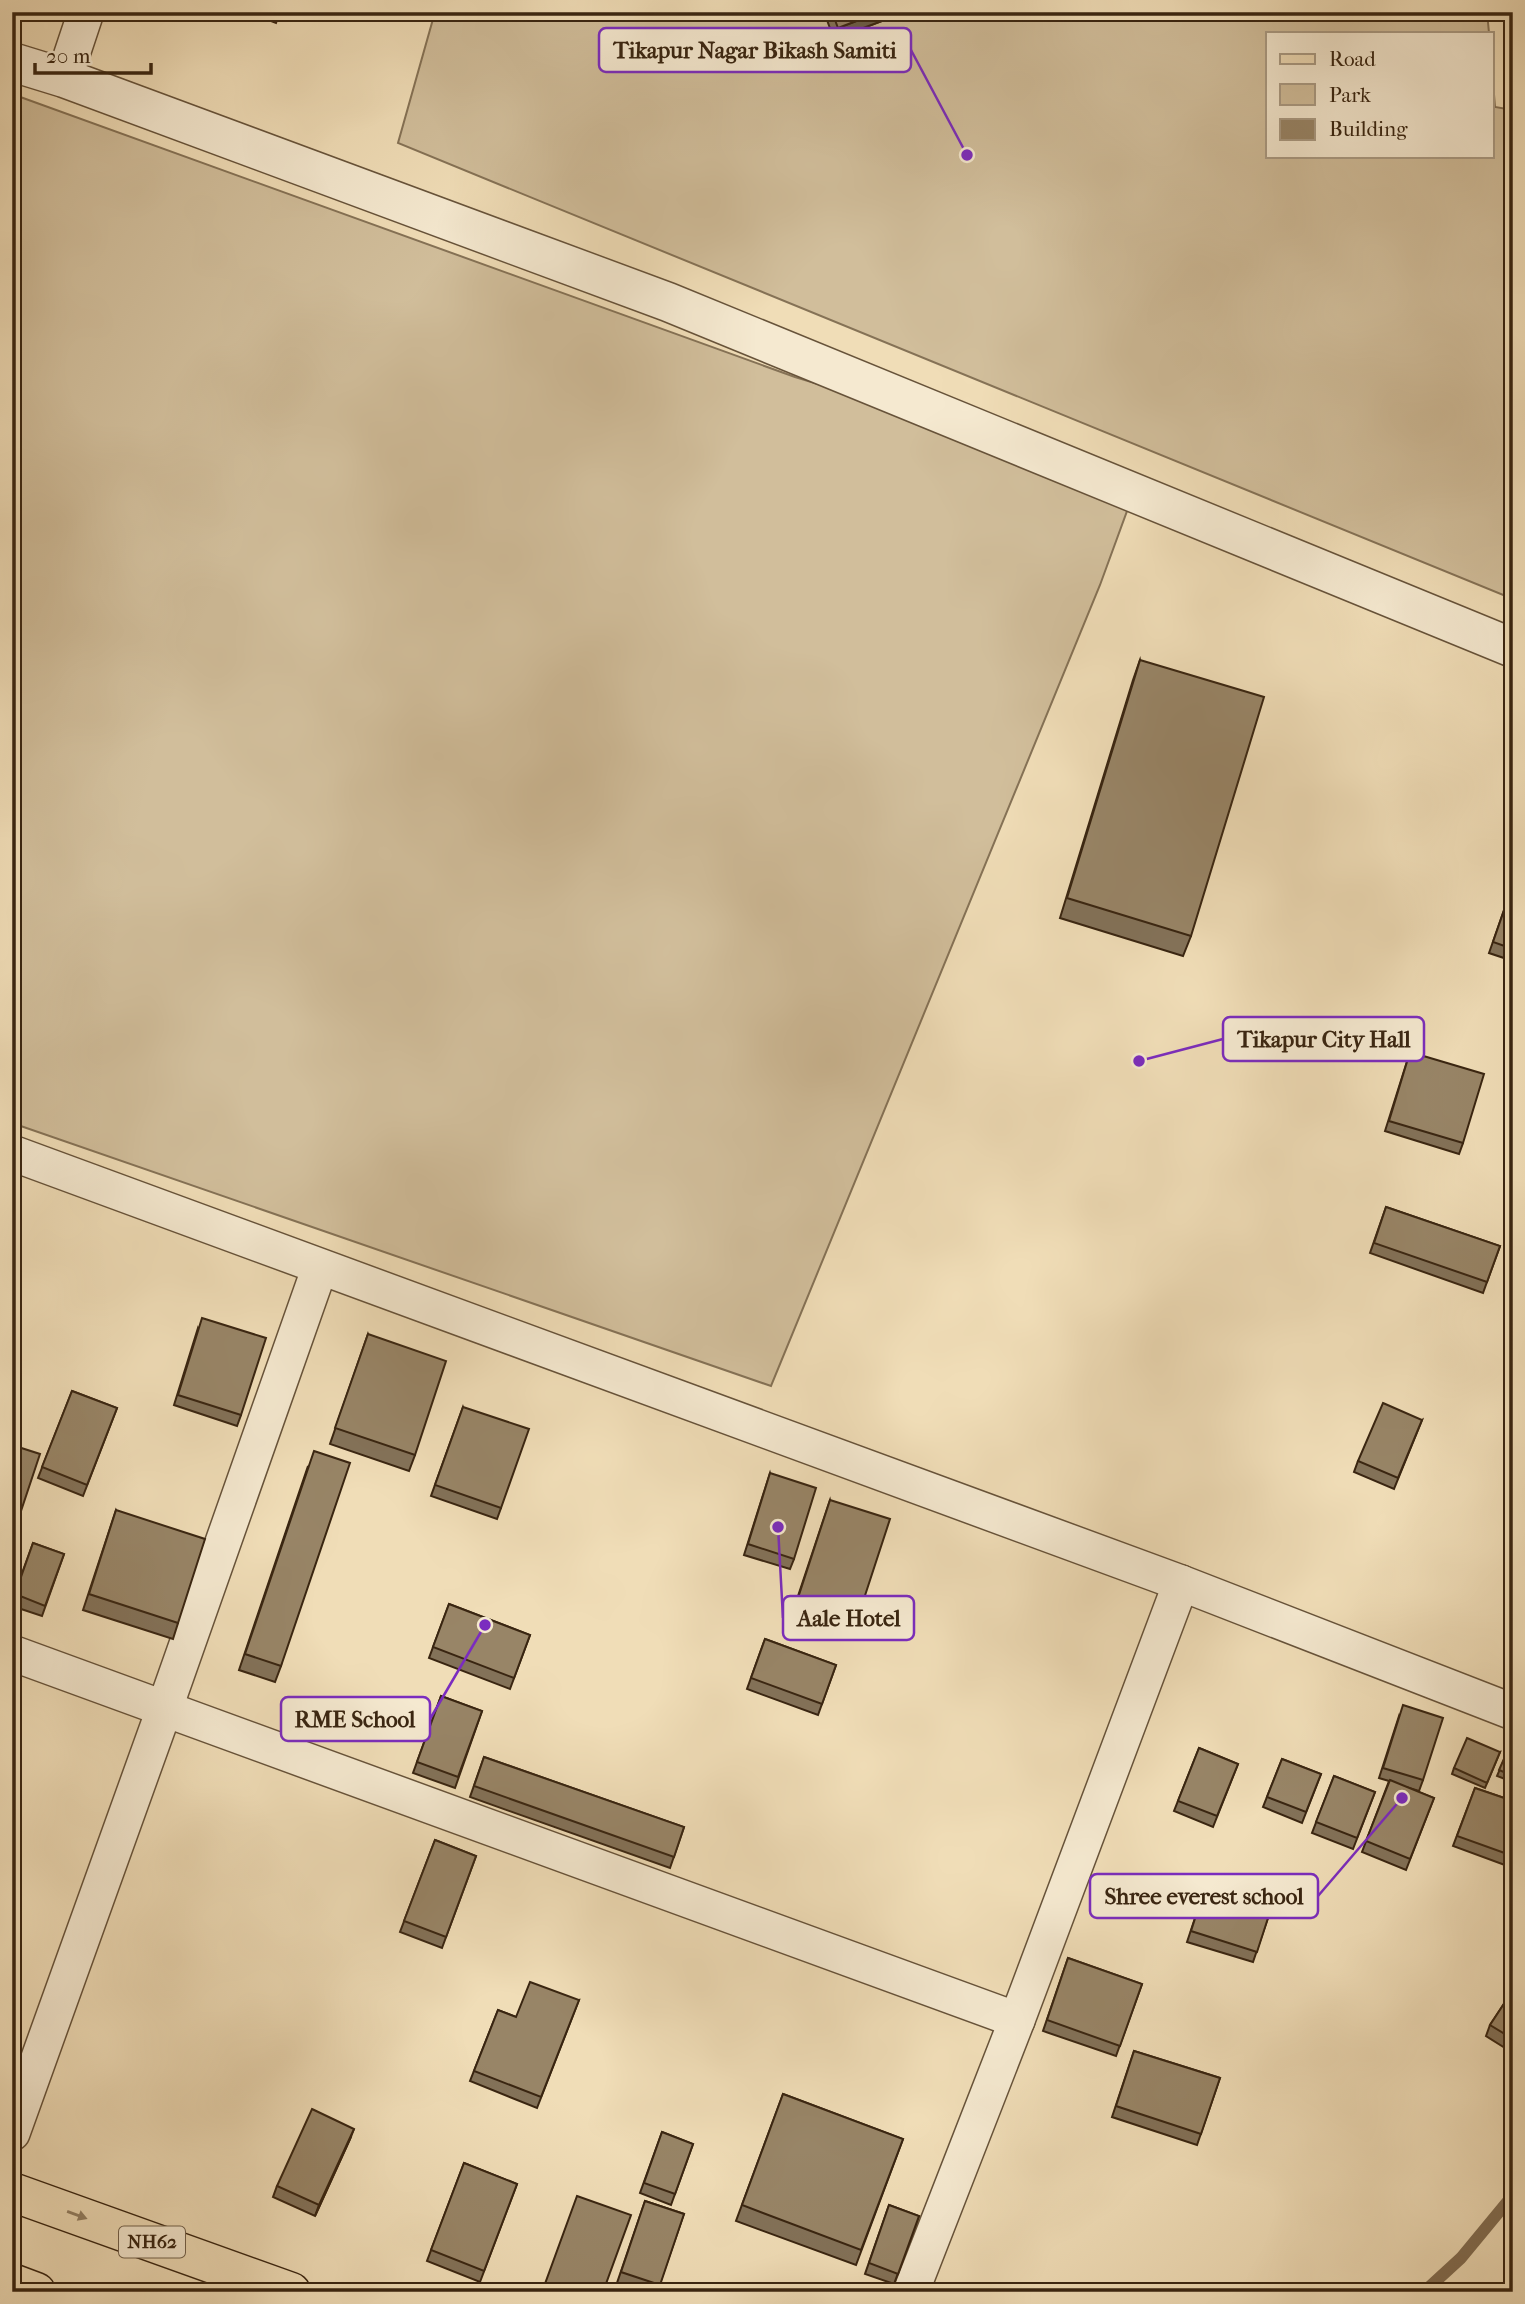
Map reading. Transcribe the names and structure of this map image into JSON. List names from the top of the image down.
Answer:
{
  "streets": {
    "main road": ["NH62"]
  },
  "places": [
    "Tikapur Nagar Bikash Samiti",
    "Tikapur City Hall",
    "Aale Hotel",
    "RME School",
    "Shree everest school"
  ],
  "legend": ["Road", "Park", "Building"],
  "scale_bar": "20 m"
}
